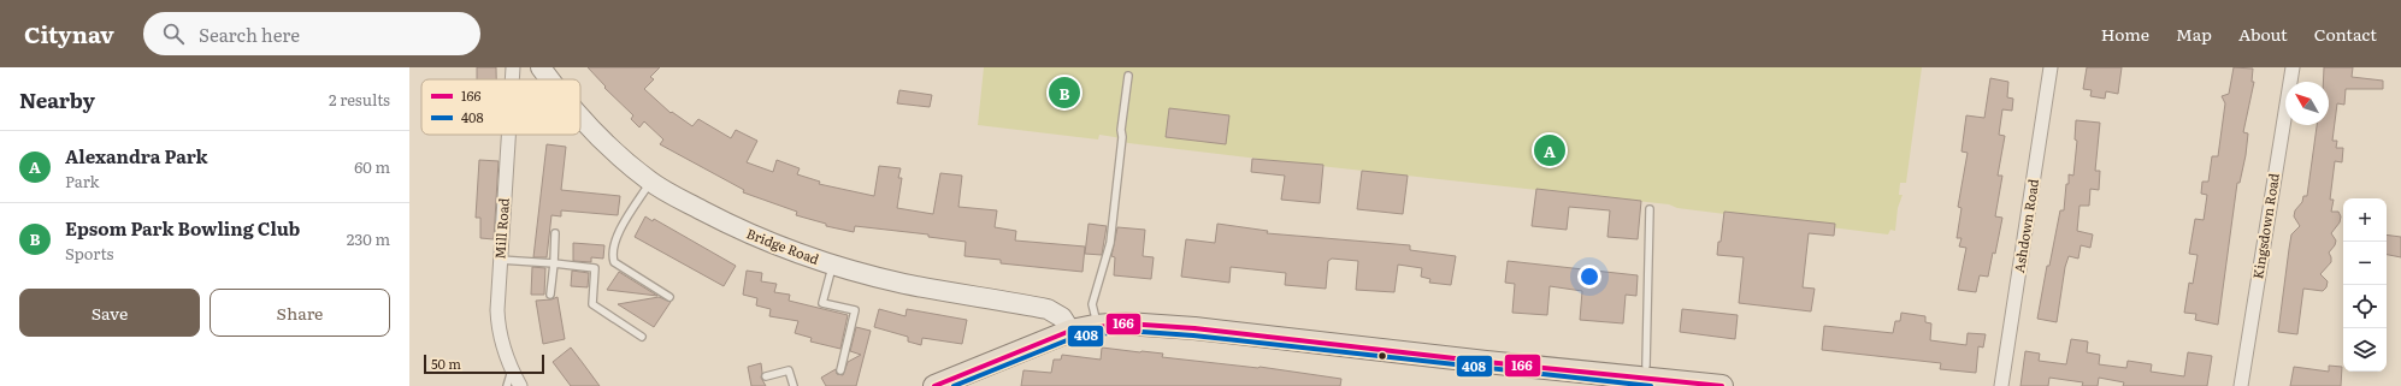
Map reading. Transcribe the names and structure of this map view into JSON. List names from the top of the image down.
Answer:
{
  "streets": {
    "main road": ["Bridge Road"],
    "street": ["Ashdown Road", "Kingsdown Road", "Mill Road"]
  },
  "lines": ["transit line 166", "transit line 408"],
  "legend": ["166", "408"],
  "scale_bar": "50 m",
  "north": "top left",
  "page": {
    "header": "Citynav",
    "search": "Search here",
    "nav": [
      "Home",
      "Map",
      "About",
      "Contact"
    ],
    "heading": ["Nearby", "2 results"],
    "pins": ["B", "A"],
    "list": [
      {
        "mark": "A",
        "name": "Alexandra Park",
        "note": "Park",
        "value": "60 m"
      },
      {
        "mark": "B",
        "name": "Epsom Park Bowling Club",
        "note": "Sports",
        "value": "230 m"
      }
    ],
    "map_buttons": ["+", "−"],
    "buttons": ["Save", "Share"],
    "scale": "50 m"
  }
}
